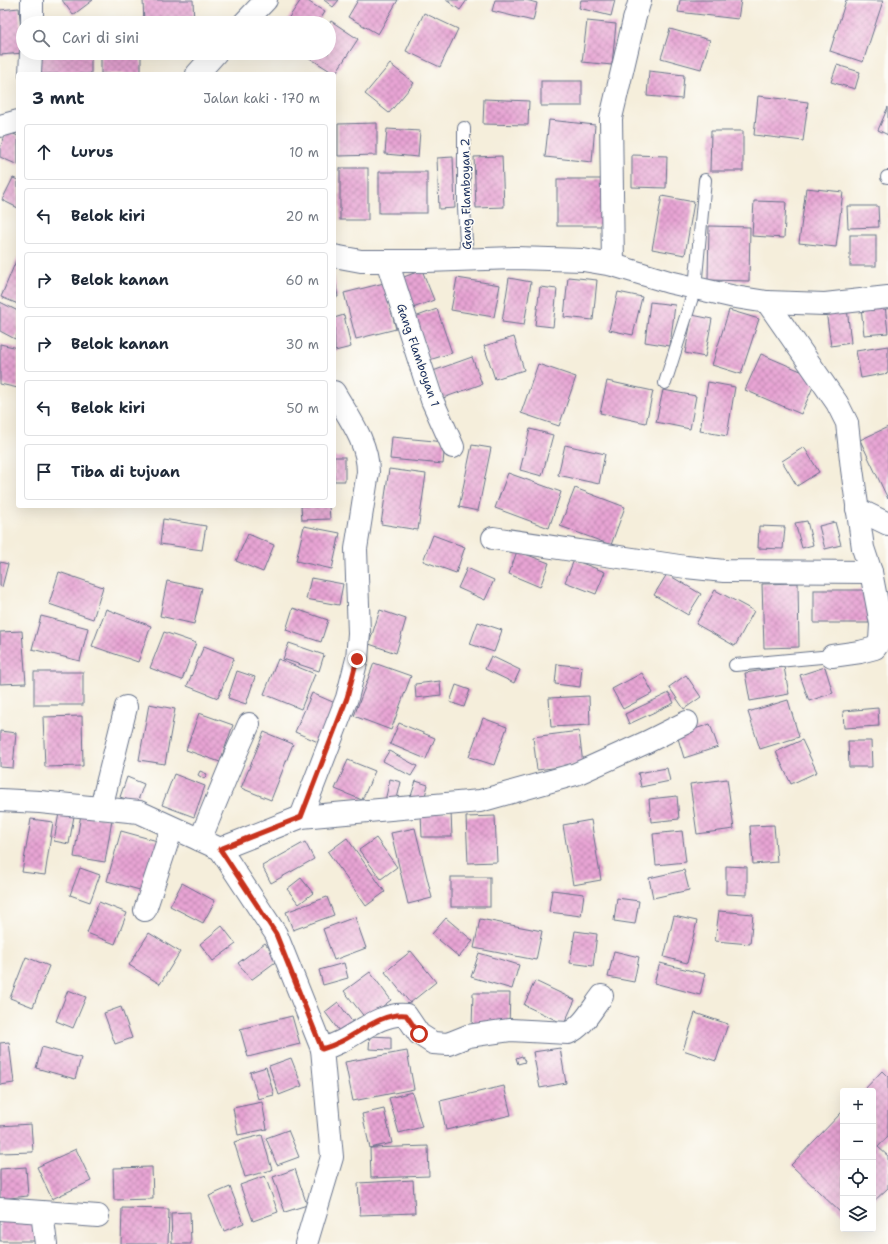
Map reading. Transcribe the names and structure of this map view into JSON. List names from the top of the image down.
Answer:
{
  "streets": {
    "street": ["Gang Flamboyan 1"],
    "lane": ["Gang Flamboyan 2"]
  },
  "page": {
    "search": "Cari di sini",
    "heading": ["3 mnt", "Jalan kaki · 170 m"],
    "list": [
      ["Lurus", "10 m"],
      ["Belok kiri", "20 m"],
      ["Belok kanan", "60 m"],
      ["Belok kanan", "30 m"],
      ["Belok kiri", "50 m"],
      "Tiba di tujuan"
    ],
    "map_buttons": ["+", "−"]
  }
}
